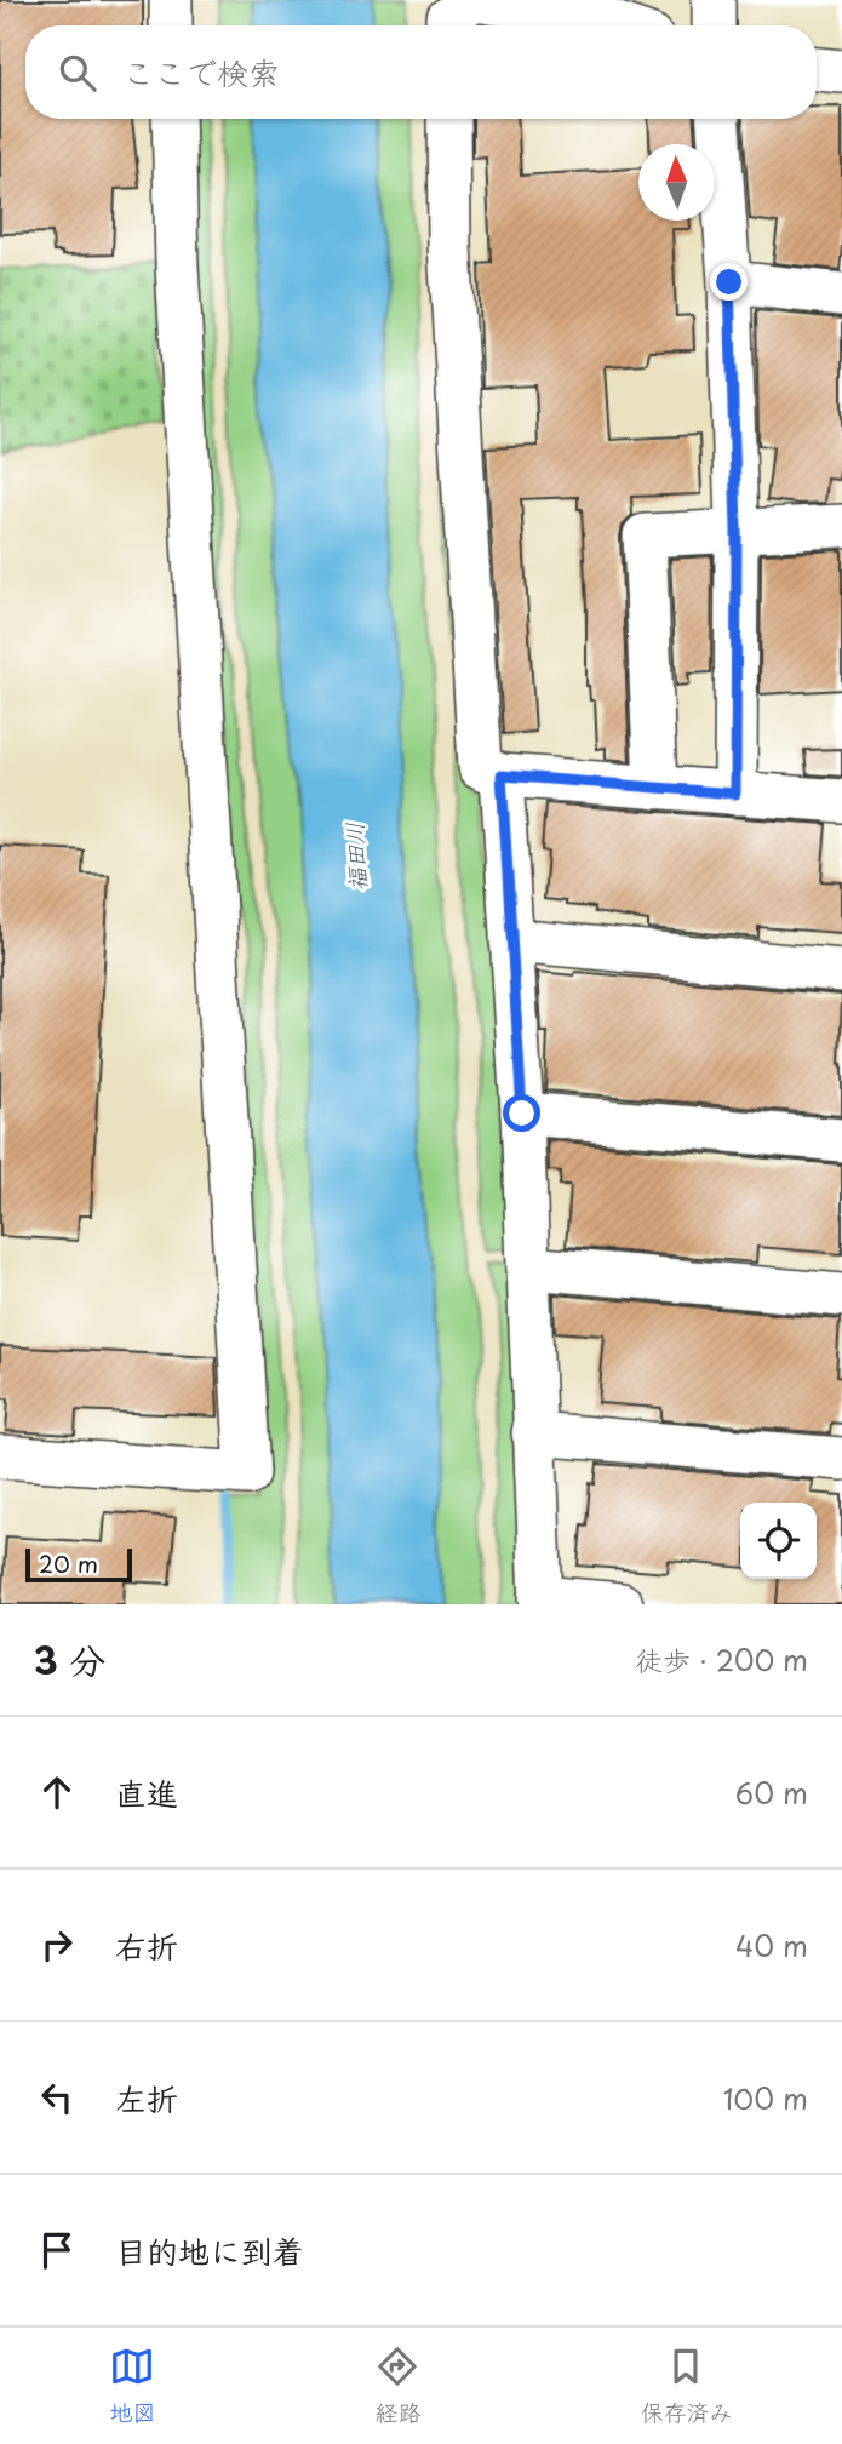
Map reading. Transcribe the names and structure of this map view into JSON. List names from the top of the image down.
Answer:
{
  "water": ["福田川"],
  "scale_bar": "20 m",
  "north": "top",
  "page": {
    "search": "ここで検索",
    "scale": "20 m",
    "heading": ["3 分", "徒歩 · 200 m"],
    "list": [
      ["直進", "60 m"],
      ["右折", "40 m"],
      ["左折", "100 m"],
      "目的地に到着"
    ],
    "nav": ["地図", "経路", "保存済み"]
  }
}
